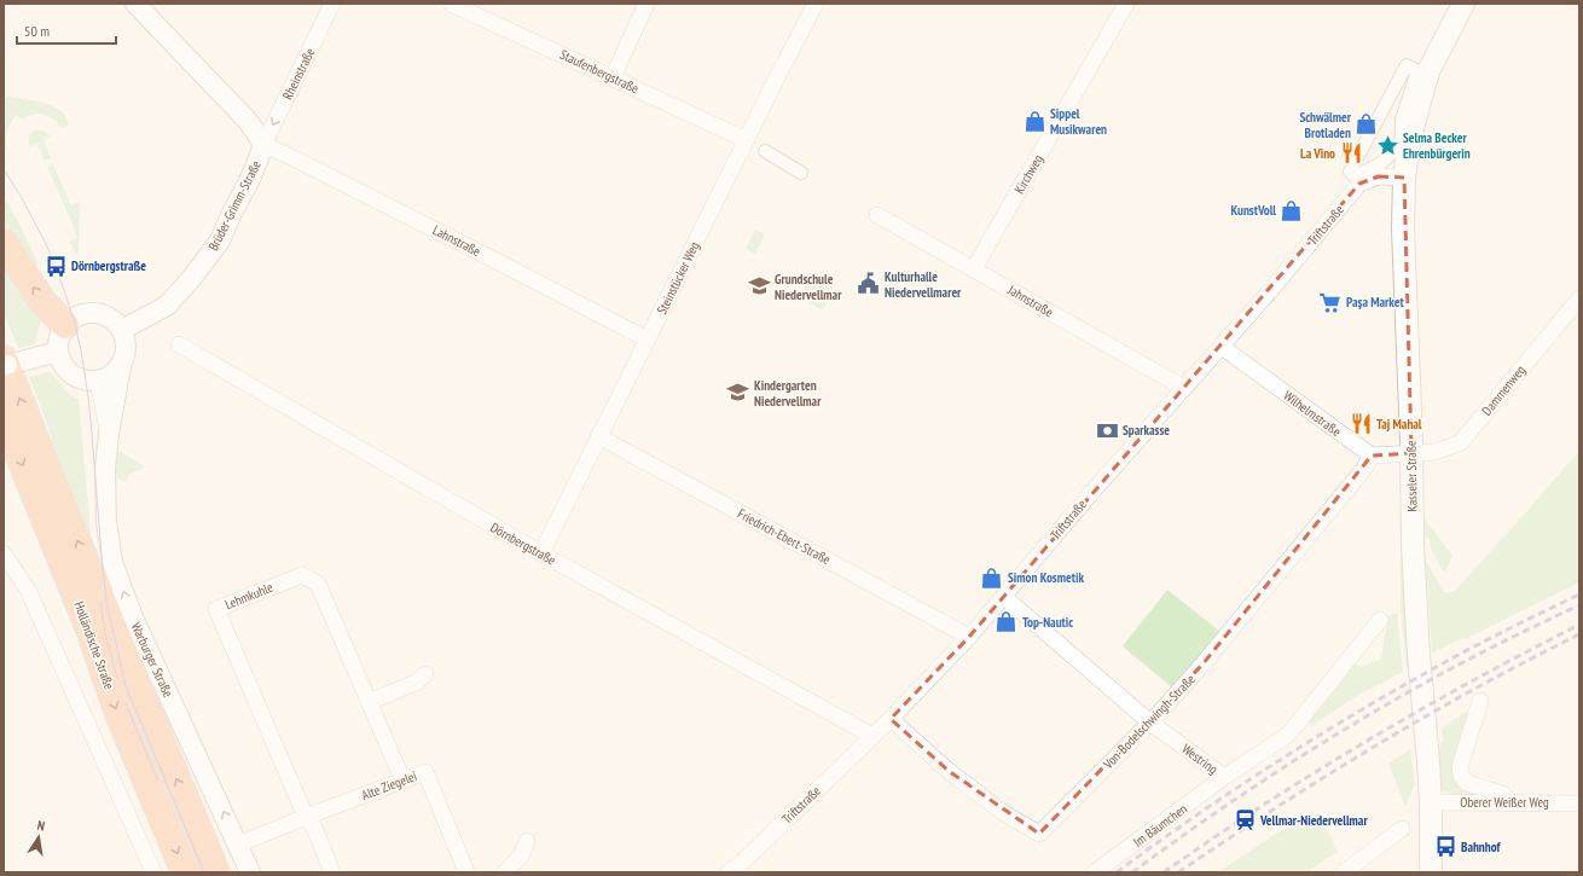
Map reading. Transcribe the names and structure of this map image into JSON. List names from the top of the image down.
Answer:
{
  "streets": {
    "highway": ["Holländische Straße"],
    "main road": ["Kasseler Straße"],
    "street": [
      "Staufenbergstraße",
      "Rheinstraße",
      "Kirchweg",
      "Brüder-Grimm-Straße",
      "Triftstraße",
      "Lahnstraße",
      "Steinstücker Weg",
      "Jahnstraße",
      "Dammenweg",
      "Wilhelmstraße",
      "Friedrich-Ebert-Straße",
      "Dörnbergstraße",
      "Lehmkuhle",
      "Warburger Straße",
      "Von-Bodelschwingh-Straße",
      "Westring",
      "Alte Ziegelei",
      "Oberer Weißer Weg",
      "Im Bäumchen"
    ]
  },
  "crossings": [
    ["Staufenbergstraße", "Steinstücker Weg"],
    ["Rheinstraße", "Brüder-Grimm-Straße"],
    ["Rheinstraße", "Lahnstraße"],
    ["Kirchweg", "Jahnstraße"],
    ["Brüder-Grimm-Straße", "Lahnstraße"],
    ["Brüder-Grimm-Straße", "Warburger Straße"],
    ["Triftstraße", "Jahnstraße"],
    ["Triftstraße", "Wilhelmstraße"],
    ["Triftstraße", "Kasseler Straße"],
    ["Triftstraße", "Friedrich-Ebert-Straße"],
    ["Triftstraße", "Dörnbergstraße"],
    ["Triftstraße", "Von-Bodelschwingh-Straße"],
    ["Triftstraße", "Westring"],
    ["Lahnstraße", "Steinstücker Weg"],
    ["Steinstücker Weg", "Friedrich-Ebert-Straße"],
    ["Steinstücker Weg", "Dörnbergstraße"],
    ["Dammenweg", "Kasseler Straße"],
    ["Wilhelmstraße", "Von-Bodelschwingh-Straße"],
    ["Kasseler Straße", "Oberer Weißer Weg"],
    ["Lehmkuhle", "Alte Ziegelei"],
    ["Warburger Straße", "Alte Ziegelei"],
    ["Von-Bodelschwingh-Straße", "Westring"],
    ["Westring", "Im Bäumchen"]
  ],
  "one_way": ["Rheinstraße"],
  "places": {
    "shop": [
      "Sippel Musikwaren",
      "Schwälmer Brotladen",
      "KunstVoll",
      "Simon Kosmetik",
      "Top-Nautic"
    ],
    "place": ["Selma Becker Ehrenbürgerin"],
    "restaurant": ["La Vino", "Taj Mahal"],
    "bus stop": ["Dörnbergstraße", "Bahnhof"],
    "public building": ["Kulturhalle Niedervellmarer"],
    "school or university": ["Grundschule Niedervellmar", "Kindergarten Niedervellmar"],
    "supermarket": ["Paşa Market"],
    "bank": ["Sparkasse"],
    "station": ["Vellmar-Niedervellmar"]
  },
  "scale_bar": "50 m",
  "north": "top"
}
